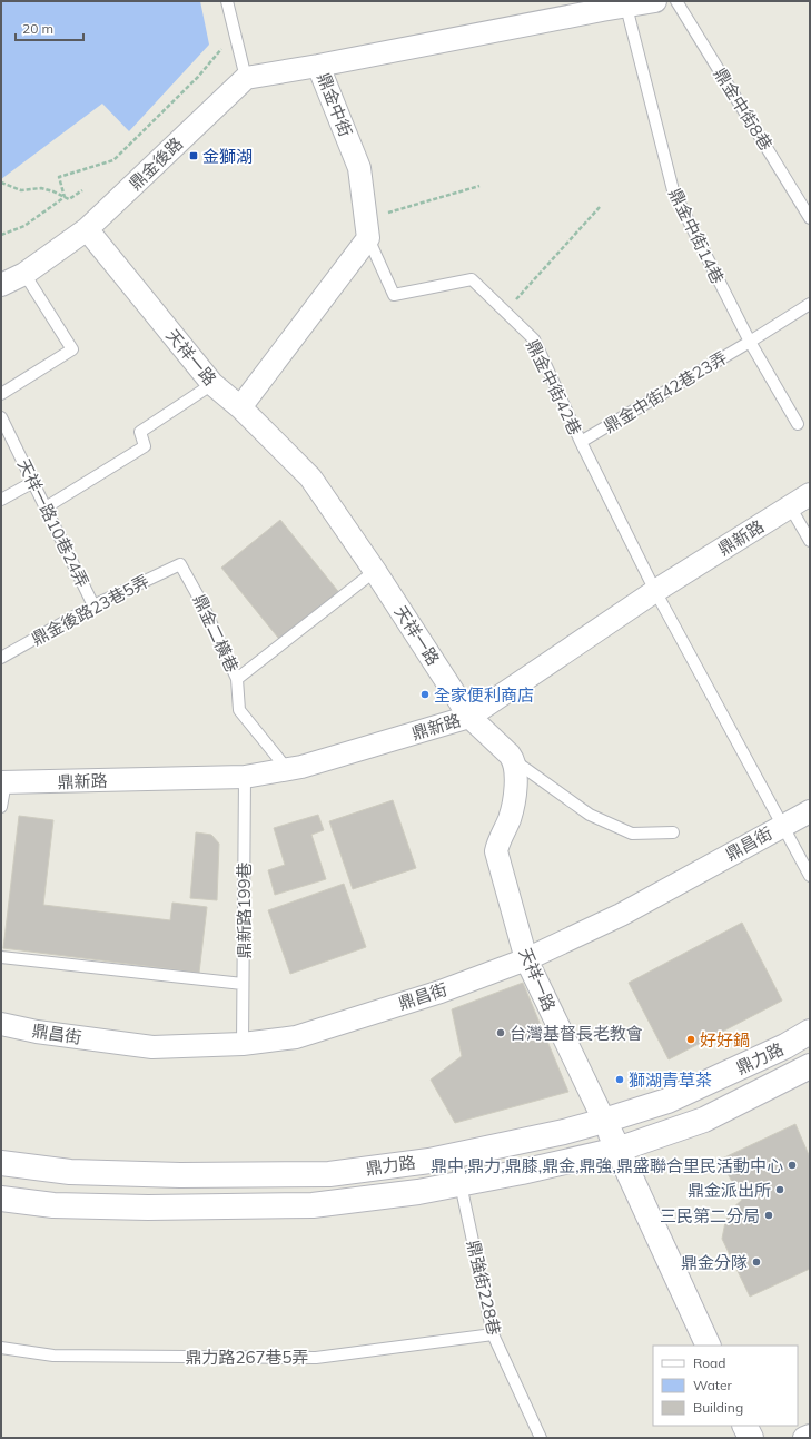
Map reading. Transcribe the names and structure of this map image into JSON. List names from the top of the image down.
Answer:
{
  "streets": {
    "street": [
      "鼎金中街",
      "鼎金後路",
      "天祥一路",
      "鼎新路",
      "鼎昌街",
      "鼎力路"
    ],
    "lane": [
      "鼎金中街8巷",
      "鼎金中街14巷",
      "鼎金中街42巷",
      "鼎金中街42巷23弄",
      "天祥一路10巷24弄",
      "鼎金後路23巷5弄",
      "鼎金二橫巷",
      "鼎新路199巷",
      "鼎強街228巷",
      "鼎力路267巷5弄"
    ]
  },
  "crossings": [
    ["鼎金中街", "鼎金中街14巷"],
    ["鼎金中街", "鼎金中街42巷"],
    ["鼎金後路", "天祥一路"],
    ["鼎金中街14巷", "鼎金中街42巷23弄"],
    ["天祥一路", "鼎新路"],
    ["天祥一路", "鼎昌街"],
    ["天祥一路", "鼎力路"],
    ["鼎金中街42巷", "鼎金中街42巷23弄"],
    ["鼎金中街42巷", "鼎新路"],
    ["鼎金中街42巷", "鼎昌街"],
    ["天祥一路10巷24弄", "鼎金後路23巷5弄"],
    ["鼎新路", "鼎金二橫巷"],
    ["鼎新路", "鼎新路199巷"],
    ["鼎金後路23巷5弄", "鼎金二橫巷"],
    ["鼎昌街", "鼎新路199巷"],
    ["鼎力路", "鼎強街228巷"],
    ["鼎強街228巷", "鼎力路267巷5弄"]
  ],
  "places": {
    "transit": ["金獅湖"],
    "other": [
      "全家便利商店",
      "台灣基督長老教會",
      "好好鍋",
      "獅湖青草茶",
      "鼎中,鼎力,鼎膝,鼎金,鼎強,鼎盛聯合里民活動中心",
      "鼎金派出所",
      "三民第二分局",
      "鼎金分隊"
    ]
  },
  "legend": ["Road", "Water", "Building"],
  "scale_bar": "20 m"
}
